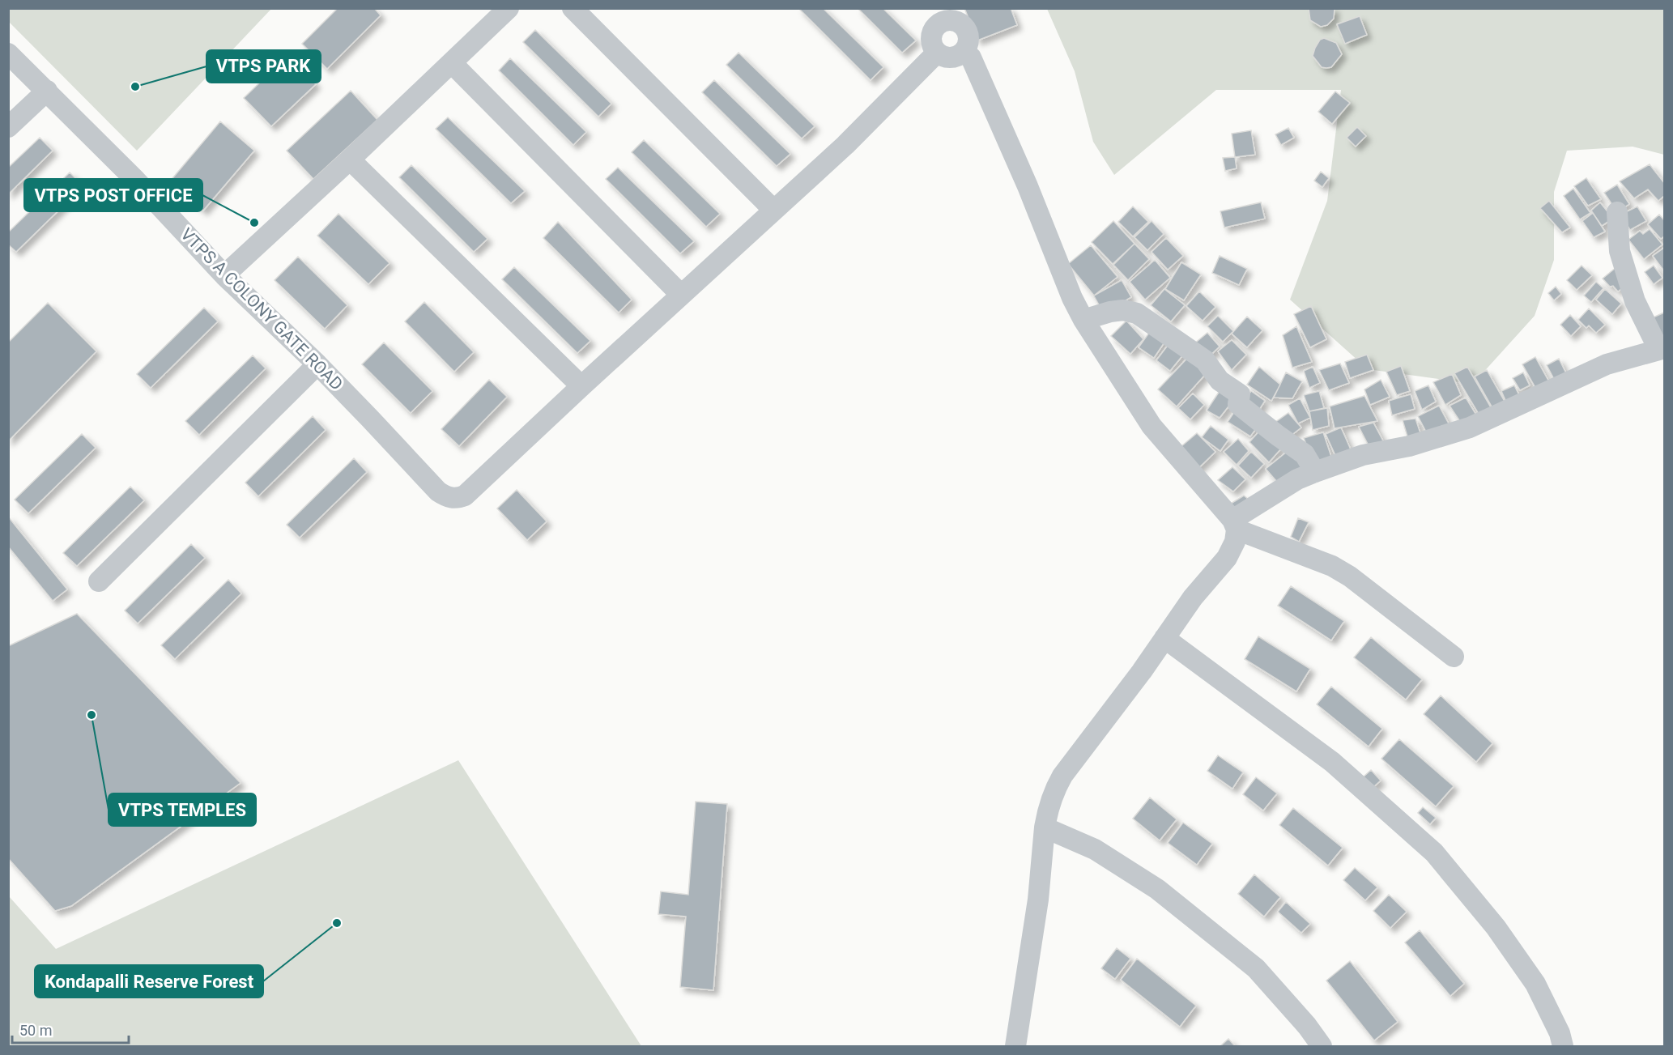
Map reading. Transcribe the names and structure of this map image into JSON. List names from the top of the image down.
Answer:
{
  "streets": {
    "street": ["VTPS A COLONY GATE ROAD"]
  },
  "places": [
    "VTPS PARK",
    "VTPS POST OFFICE",
    "VTPS TEMPLES",
    "Kondapalli Reserve Forest"
  ],
  "scale_bar": "50 m"
}
